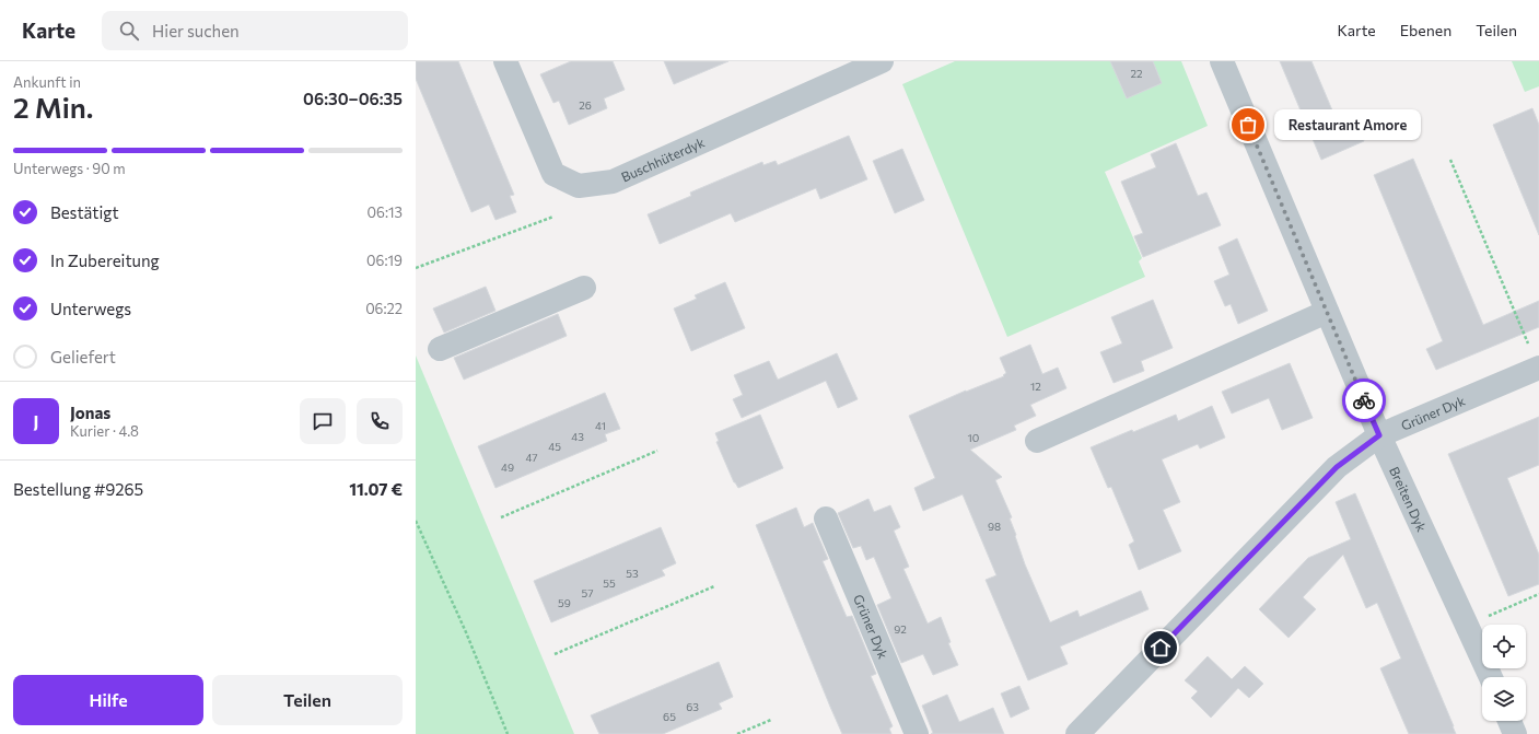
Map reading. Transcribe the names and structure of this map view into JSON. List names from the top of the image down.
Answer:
{
  "streets": {
    "street": ["Buschhüterdyk", "Grüner Dyk", "Breiten Dyk"]
  },
  "crossings": [
    ["Grüner Dyk", "Breiten Dyk"]
  ],
  "places": ["Restaurant Amore"],
  "house_numbers": [
    "22",
    "26",
    "12",
    "41",
    "43",
    "10",
    "45",
    "47",
    "49",
    "98",
    "53",
    "55",
    "57",
    "59",
    "92",
    "63",
    "65"
  ],
  "page": {
    "header": "Karte",
    "search": "Hier suchen",
    "nav": ["Karte", "Ebenen", "Teilen"],
    "heading": ["2 Min.", "Ankunft in", "06:30–06:35"],
    "panel": [
      "Jonas",
      "Kurier · 4.8",
      "Bestellung #9265",
      "11.07 €"
    ],
    "bubble": "Restaurant Amore",
    "bar": "Unterwegs · 90 m",
    "list": [
      ["Bestätigt", "06:13"],
      ["In Zubereitung", "06:19"],
      ["Unterwegs", "06:22"],
      "Geliefert"
    ],
    "round": "J",
    "buttons": ["Hilfe", "Teilen"]
  }
}
